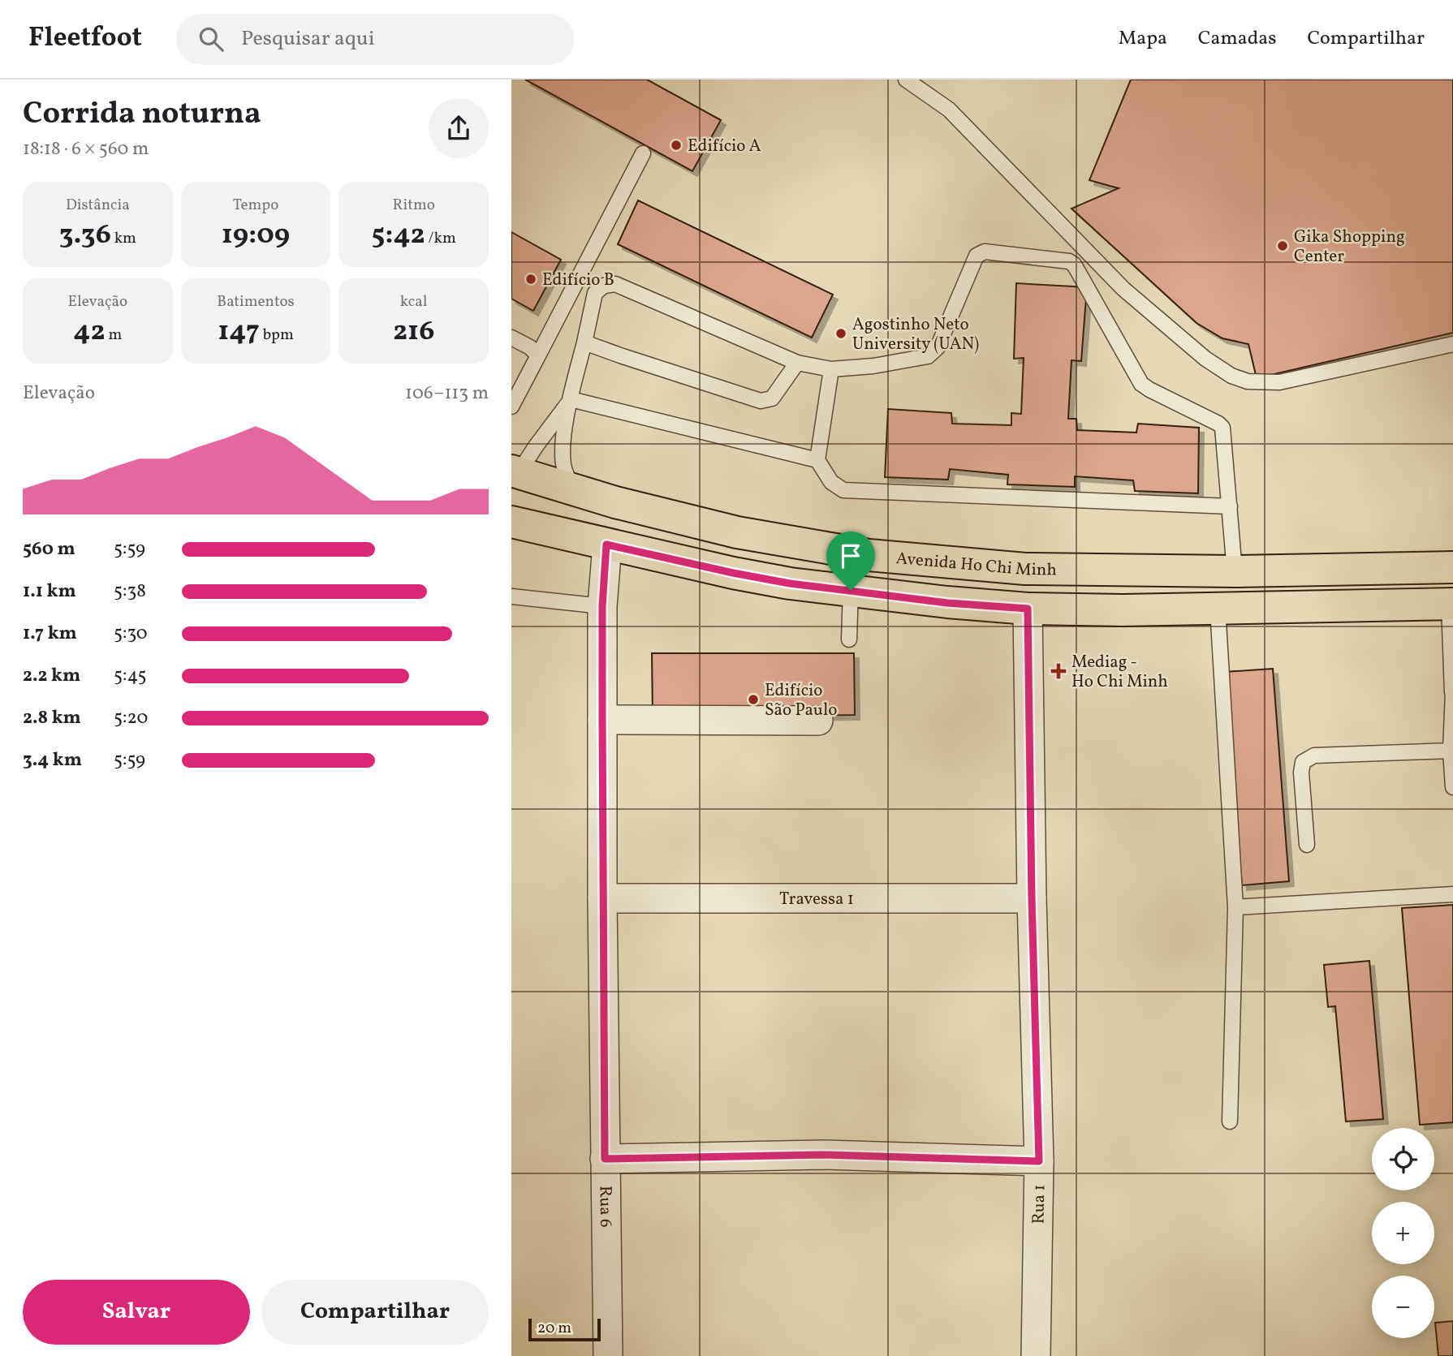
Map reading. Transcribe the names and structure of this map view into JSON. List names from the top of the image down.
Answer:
{
  "streets": {
    "main road": ["Avenida Ho Chi Minh"],
    "street": ["Travessa 1", "Rua 1", "Rua 6"]
  },
  "crossings": [
    ["Travessa 1", "Rua 1"],
    ["Travessa 1", "Rua 6"]
  ],
  "places": {
    "other": [
      "Edifício A",
      "Gika Shopping Center",
      "Edifício B",
      "Agostinho Neto University (UAN)",
      "Edifício São Paulo"
    ],
    "health": ["Mediag - Ho Chi Minh"]
  },
  "scale_bar": "20 m",
  "page": {
    "header": "Fleetfoot",
    "search": "Pesquisar aqui",
    "nav": ["Mapa", "Camadas", "Compartilhar"],
    "heading": ["Corrida noturna", "18:18 · 6 × 560 m"],
    "stats": [
      ["Distância", "3.36 km"],
      ["Tempo", "19:09"],
      ["Ritmo", "5:42 /km"],
      ["Elevação", "42 m"],
      ["Batimentos", "147 bpm"],
      ["kcal", "216"]
    ],
    "chart": ["Elevação", "106–113 m"],
    "list": [
      {
        "name": "560 m",
        "note": "5:59"
      },
      {
        "name": "1.1 km",
        "note": "5:38"
      },
      {
        "name": "1.7 km",
        "note": "5:30"
      },
      {
        "name": "2.2 km",
        "note": "5:45"
      },
      {
        "name": "2.8 km",
        "note": "5:20"
      },
      {
        "name": "3.4 km",
        "note": "5:59"
      }
    ],
    "map_buttons": ["+", "−"],
    "buttons": ["Salvar", "Compartilhar"],
    "scale": "20 m"
  }
}
